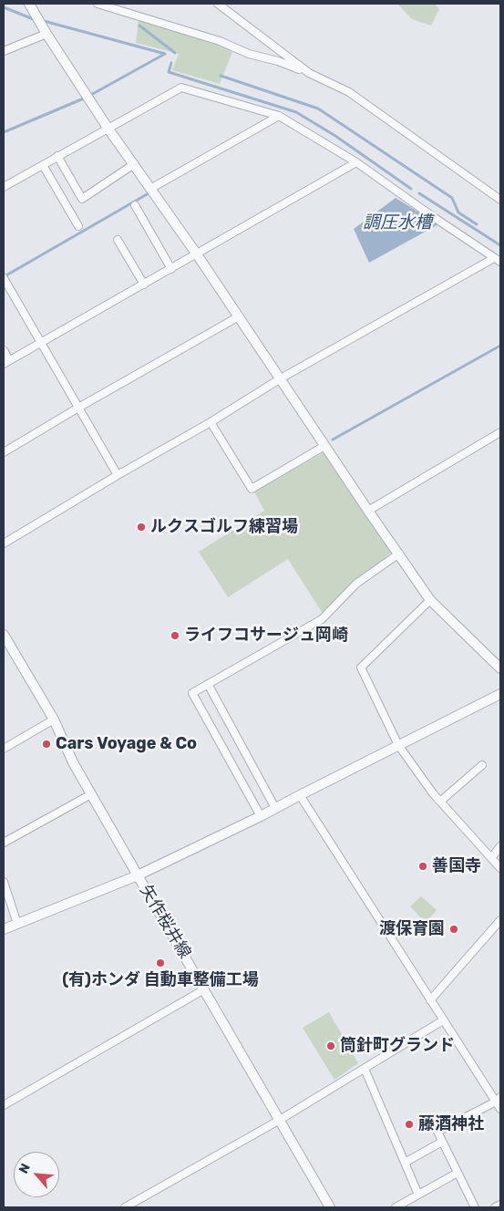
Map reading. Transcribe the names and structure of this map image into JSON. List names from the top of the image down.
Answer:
{
  "streets": {
    "street": ["矢作桜井線"]
  },
  "water": ["調圧水槽"],
  "places": [
    "ルクスゴルフ練習場",
    "ライフコサージュ岡崎",
    "Cars Voyage & Co",
    "善国寺",
    "渡保育園",
    "(有)ホンダ 自動車整備工場",
    "筒針町グランド",
    "藤酒神社"
  ],
  "north": "top left"
}
